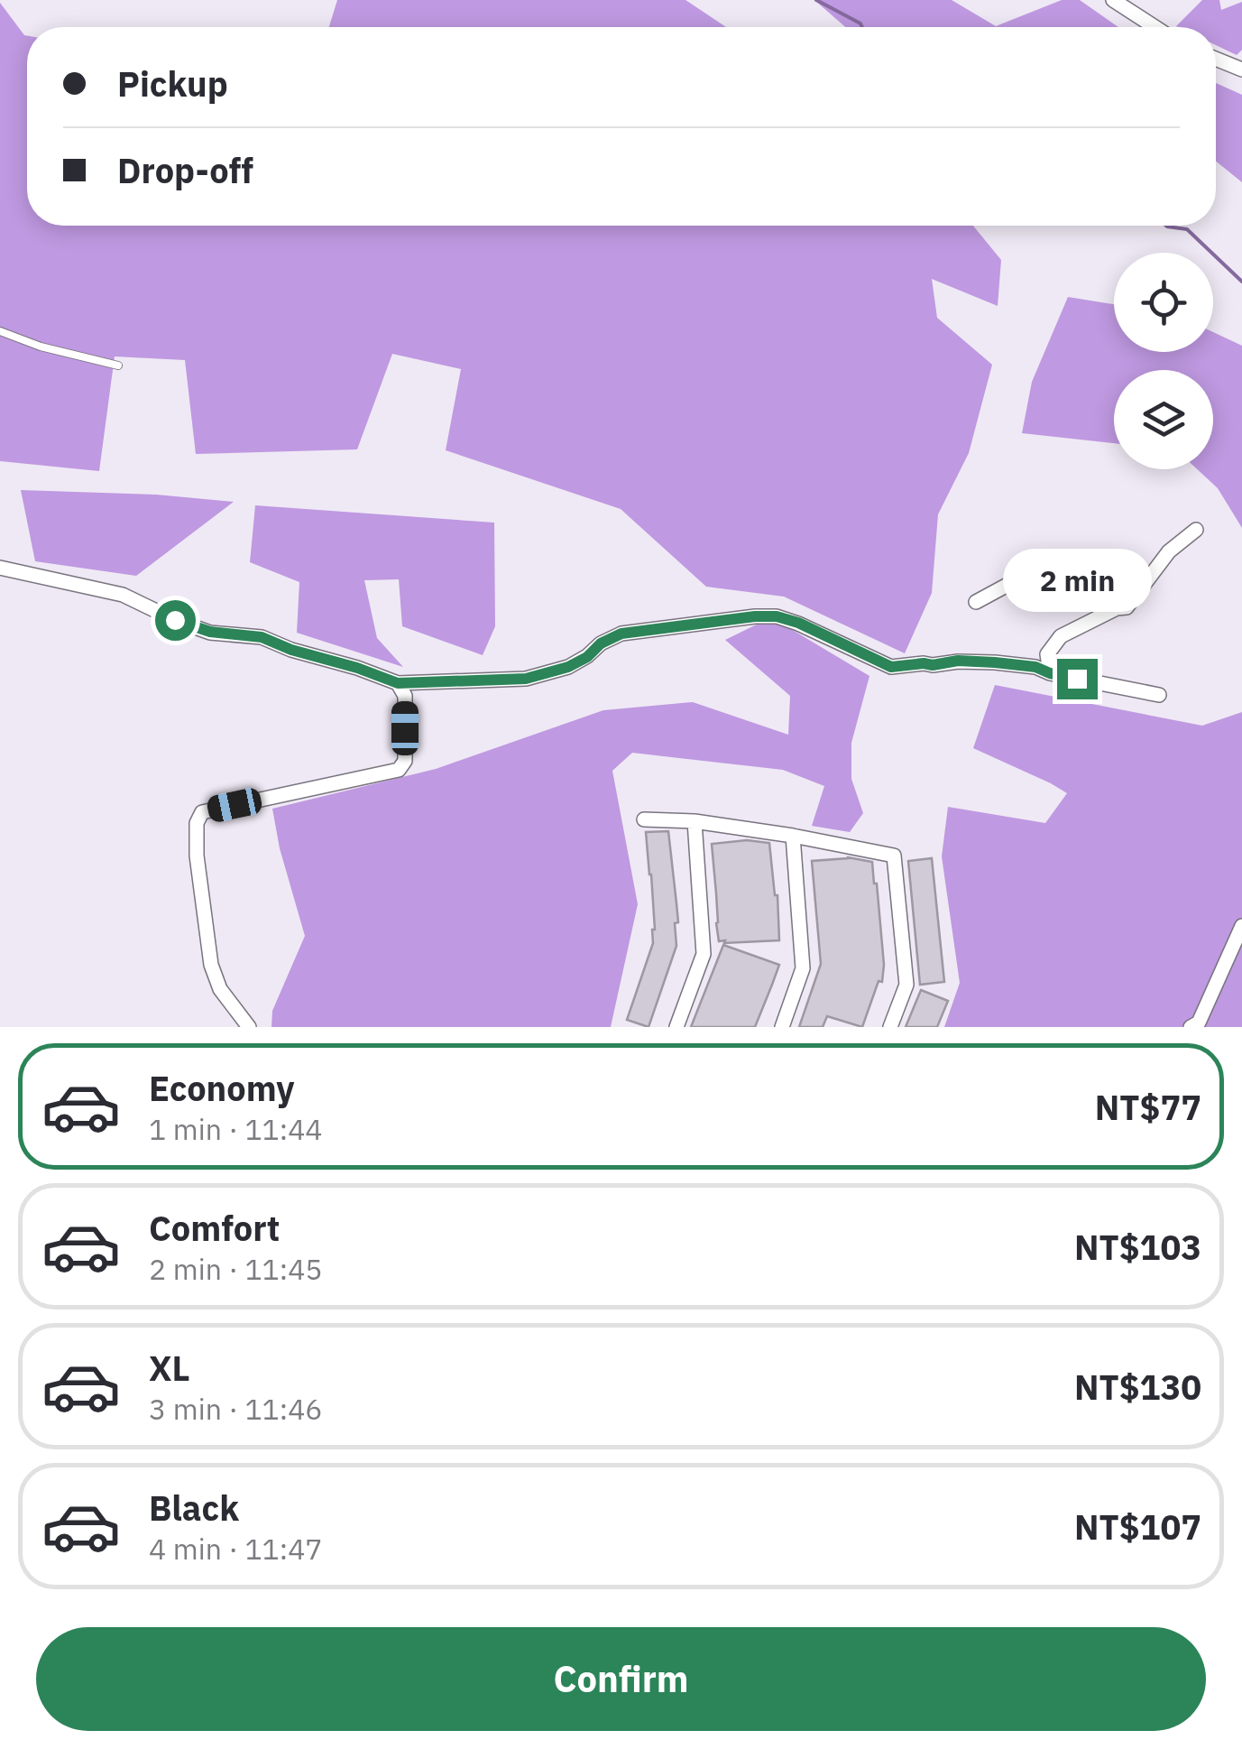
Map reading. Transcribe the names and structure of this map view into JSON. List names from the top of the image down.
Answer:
{
  "page": {
    "banner": ["Pickup", "Drop-off"],
    "bubble": "2 min",
    "list": [
      {
        "name": "Economy",
        "note": "1 min · 11:44",
        "value": "NT$77"
      },
      {
        "name": "Comfort",
        "note": "2 min · 11:45",
        "value": "NT$103"
      },
      {
        "name": "XL",
        "note": "3 min · 11:46",
        "value": "NT$130"
      },
      {
        "name": "Black",
        "note": "4 min · 11:47",
        "value": "NT$107"
      }
    ],
    "buttons": "Confirm"
  }
}
